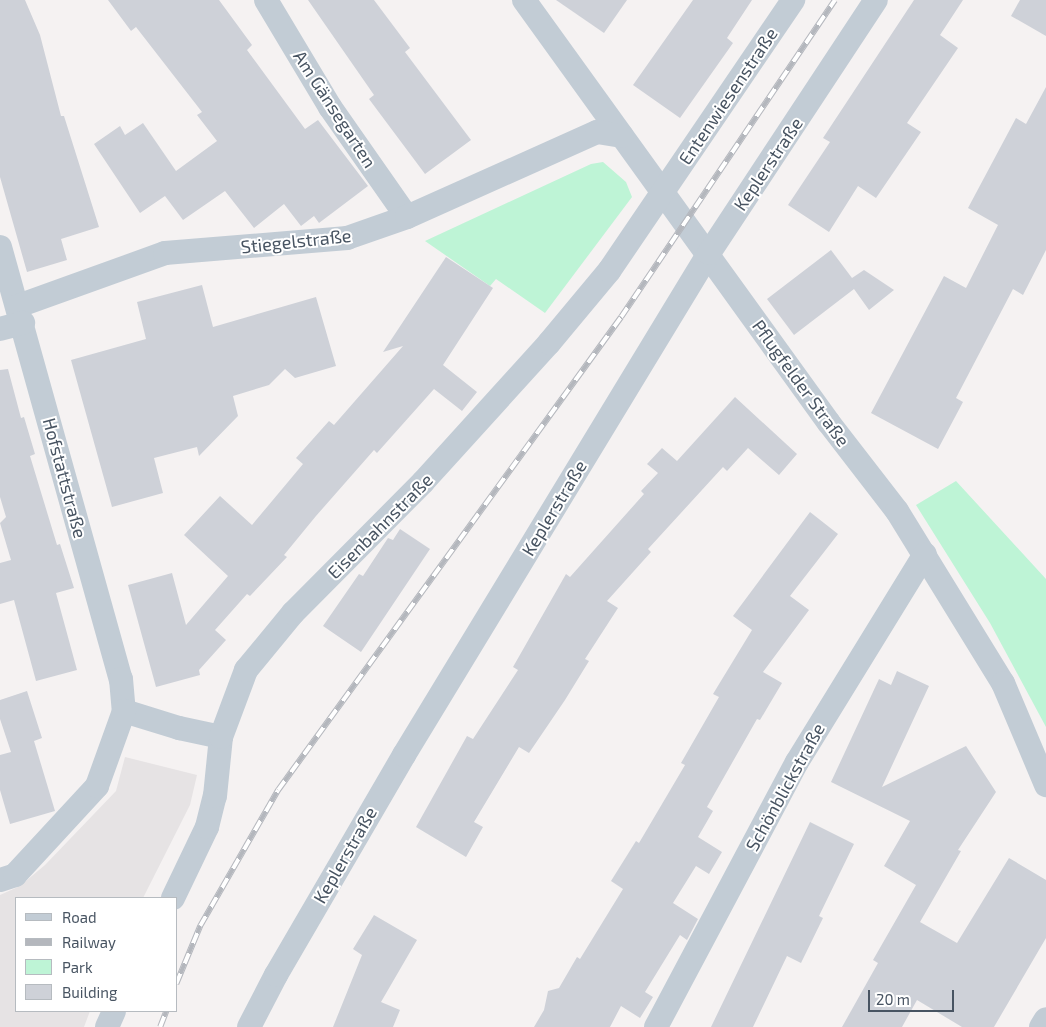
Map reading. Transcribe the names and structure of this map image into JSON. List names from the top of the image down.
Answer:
{
  "streets": {
    "street": [
      "Entenwiesenstraße",
      "Am Gänsegarten",
      "Keplerstraße",
      "Stiegelstraße",
      "Pflugfelder Straße",
      "Hofstattstraße",
      "Eisenbahnstraße",
      "Schönblickstraße"
    ]
  },
  "crossings": [
    ["Entenwiesenstraße", "Pflugfelder Straße"],
    ["Entenwiesenstraße", "Eisenbahnstraße"],
    ["Am Gänsegarten", "Stiegelstraße"],
    ["Keplerstraße", "Pflugfelder Straße"],
    ["Stiegelstraße", "Pflugfelder Straße"],
    ["Stiegelstraße", "Hofstattstraße"],
    ["Pflugfelder Straße", "Eisenbahnstraße"],
    ["Pflugfelder Straße", "Schönblickstraße"]
  ],
  "legend": [
    "Road",
    "Railway",
    "Park",
    "Building"
  ],
  "scale_bar": "20 m"
}
